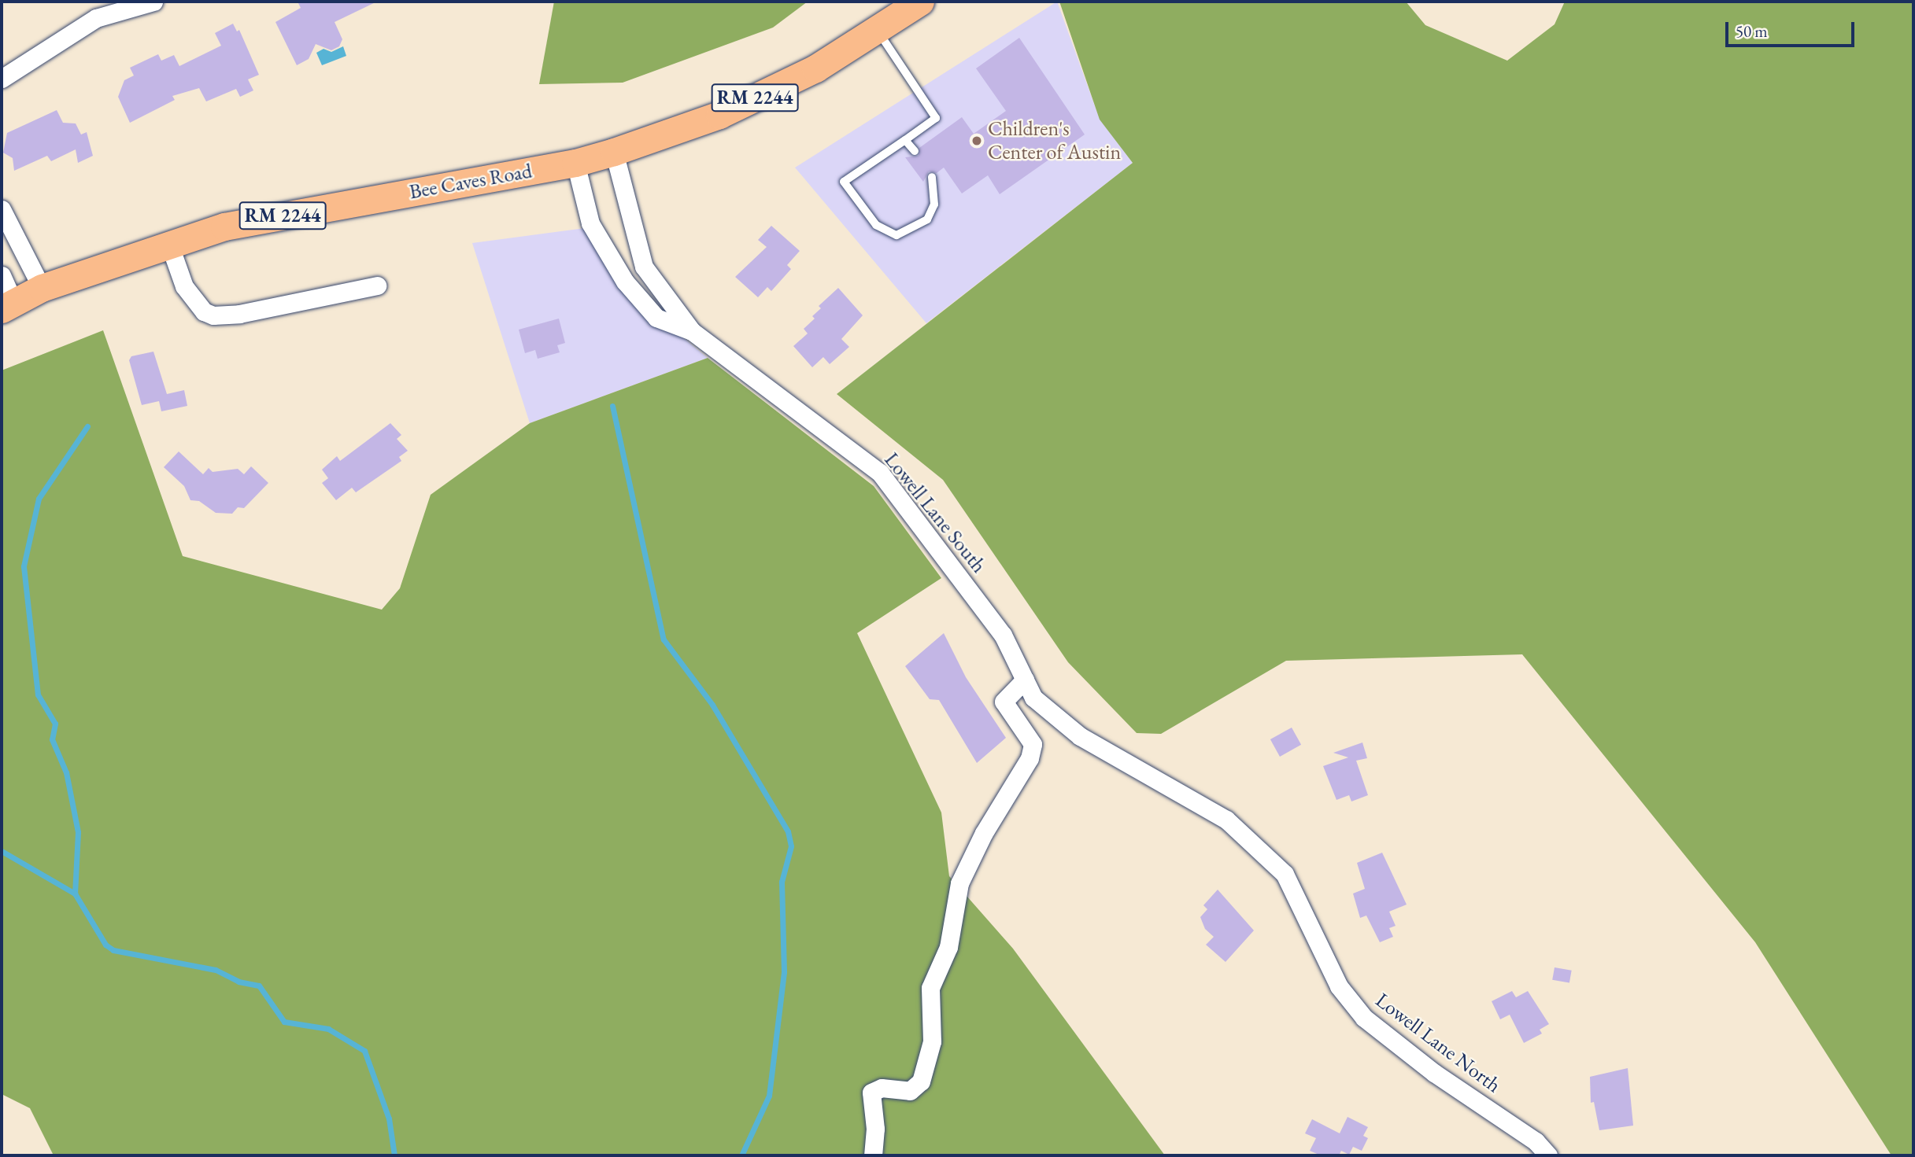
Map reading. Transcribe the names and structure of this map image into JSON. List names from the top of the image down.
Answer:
{
  "streets": {
    "main road": ["RM 2244", "Bee Caves Road"],
    "street": ["Lowell Lane South", "Lowell Lane North"]
  },
  "crossings": [
    ["Bee Caves Road", "Lowell Lane South"],
    ["Lowell Lane South", "Lowell Lane North"]
  ],
  "places": ["Children's Center of Austin"],
  "scale_bar": "50 m"
}
